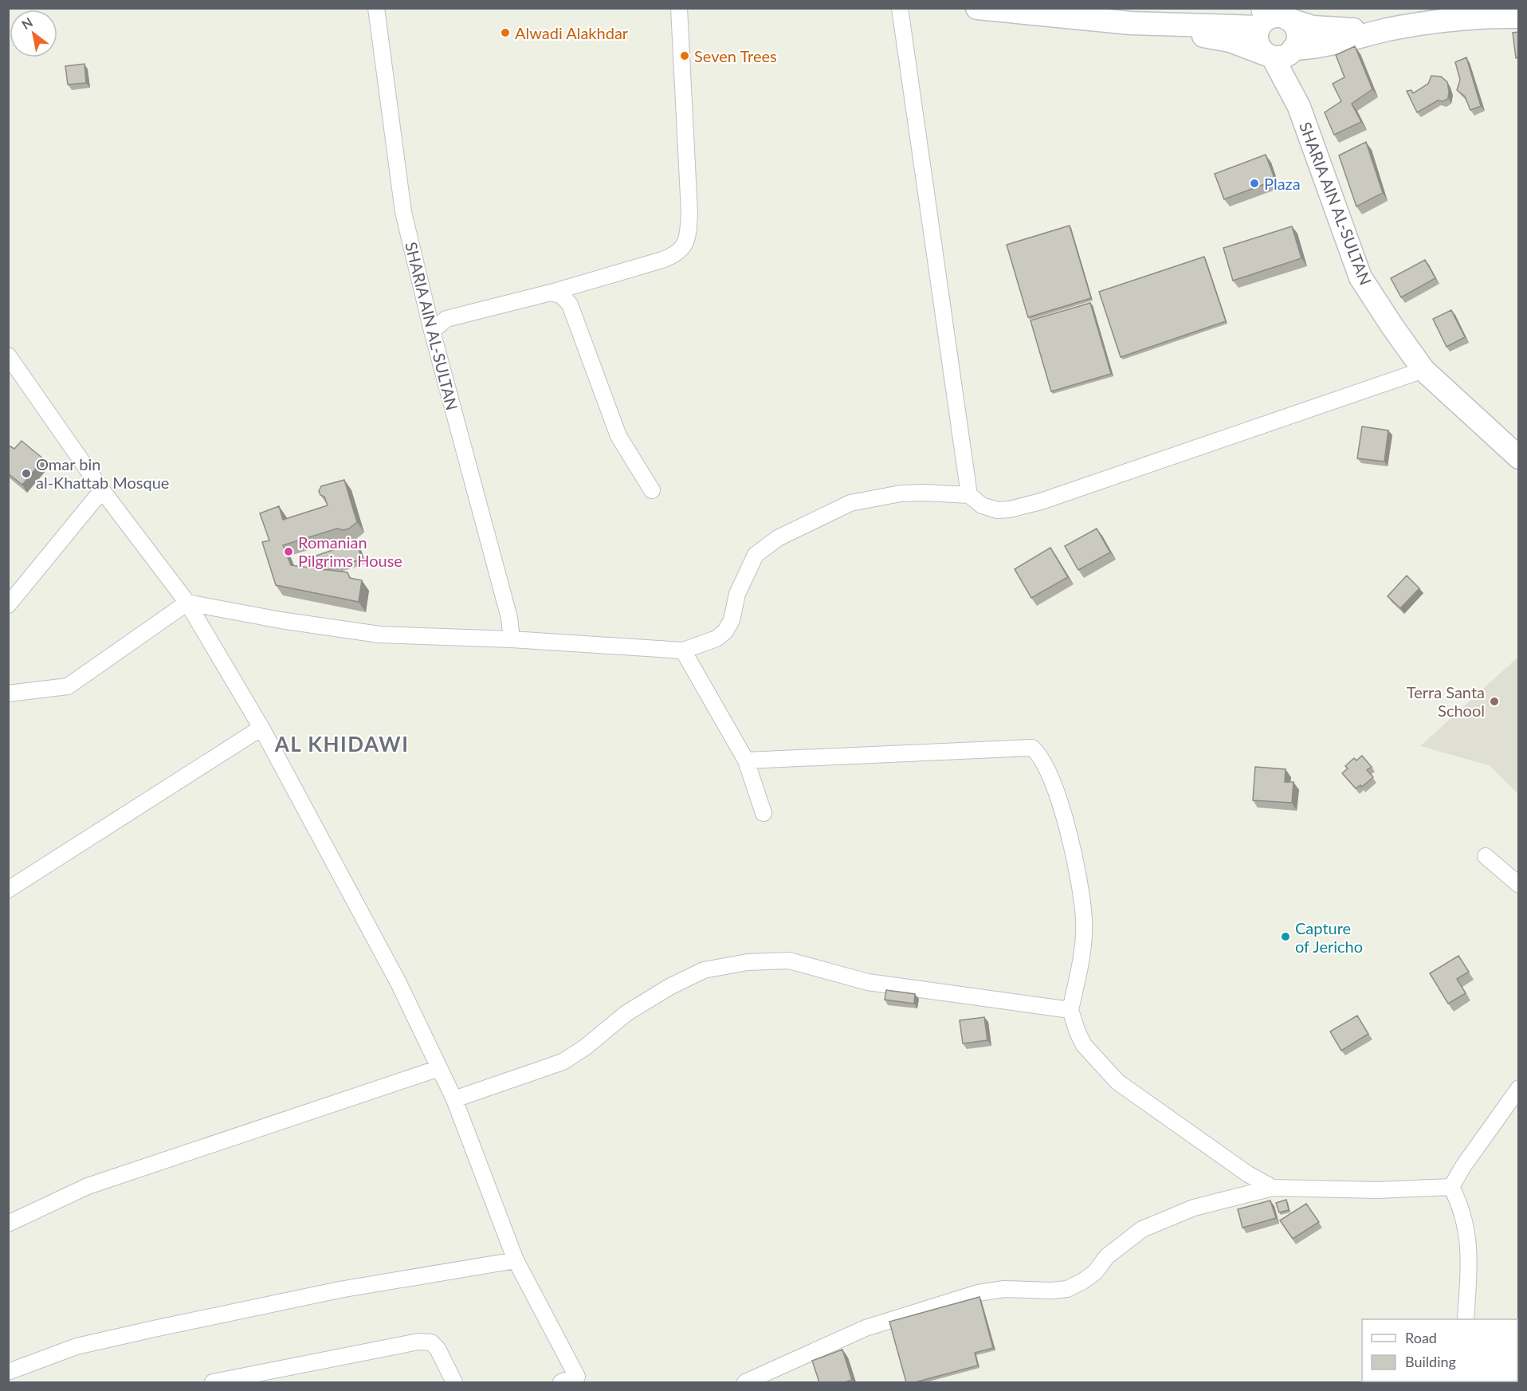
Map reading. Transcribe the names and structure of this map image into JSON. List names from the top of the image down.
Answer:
{
  "streets": {
    "main road": ["SHARIA AIN AL-SULTAN"]
  },
  "districts": ["AL KHIDAWI"],
  "places": [
    "Alwadi Alakhdar",
    "Seven Trees",
    "Plaza",
    "Omar bin al-Khattab Mosque",
    "Romanian Pilgrims House",
    "Terra Santa School",
    "Capture of Jericho"
  ],
  "legend": ["Road", "Building"],
  "north": "top left"
}
